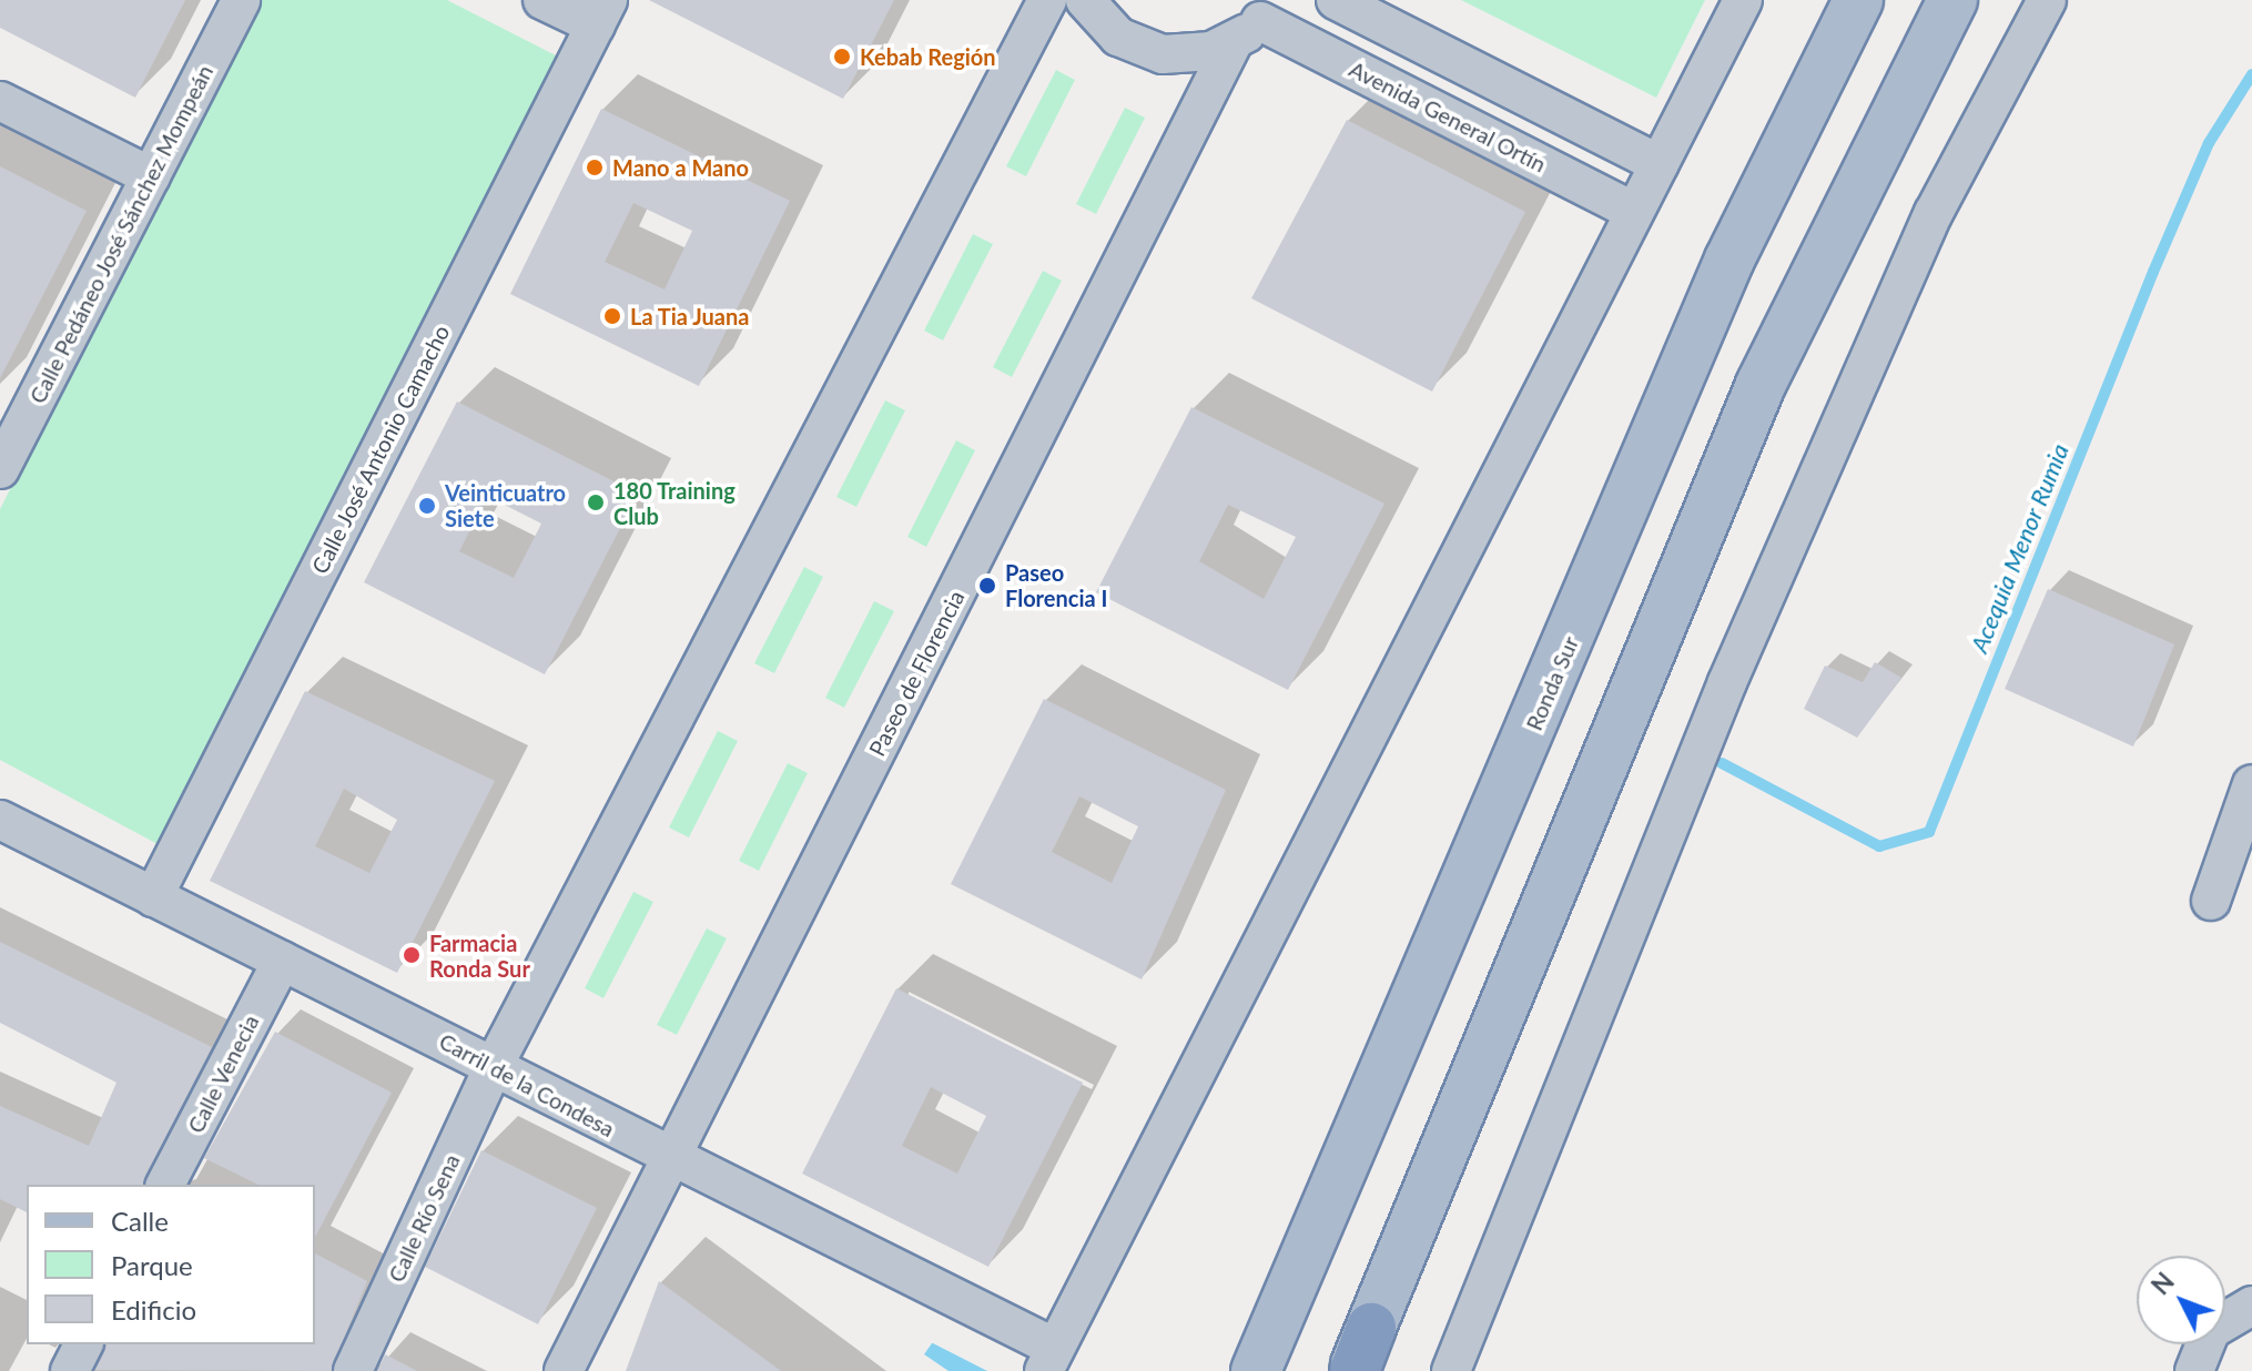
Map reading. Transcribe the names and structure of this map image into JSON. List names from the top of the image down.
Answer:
{
  "streets": {
    "main road": ["Ronda Sur"],
    "street": [
      "Avenida General Ortín",
      "Calle Pedáneo José Sánchez Mompeán",
      "Calle José Antonio Camacho",
      "Paseo de Florencia",
      "Calle Venecia",
      "Carril de la Condesa",
      "Calle Río Sena"
    ]
  },
  "crossings": [
    ["Avenida General Ortín", "Paseo de Florencia"],
    ["Calle José Antonio Camacho", "Carril de la Condesa"],
    ["Paseo de Florencia", "Carril de la Condesa"],
    ["Calle Venecia", "Carril de la Condesa"],
    ["Carril de la Condesa", "Calle Río Sena"]
  ],
  "water": ["Acequia Menor Rumia"],
  "places": [
    "Kebab Región",
    "Mano a Mano",
    "La Tia Juana",
    "180 Training Club",
    "Veinticuatro Siete",
    "Paseo Florencia I",
    "Farmacia Ronda Sur"
  ],
  "legend": ["Calle", "Parque", "Edificio"],
  "north": "top left"
}
